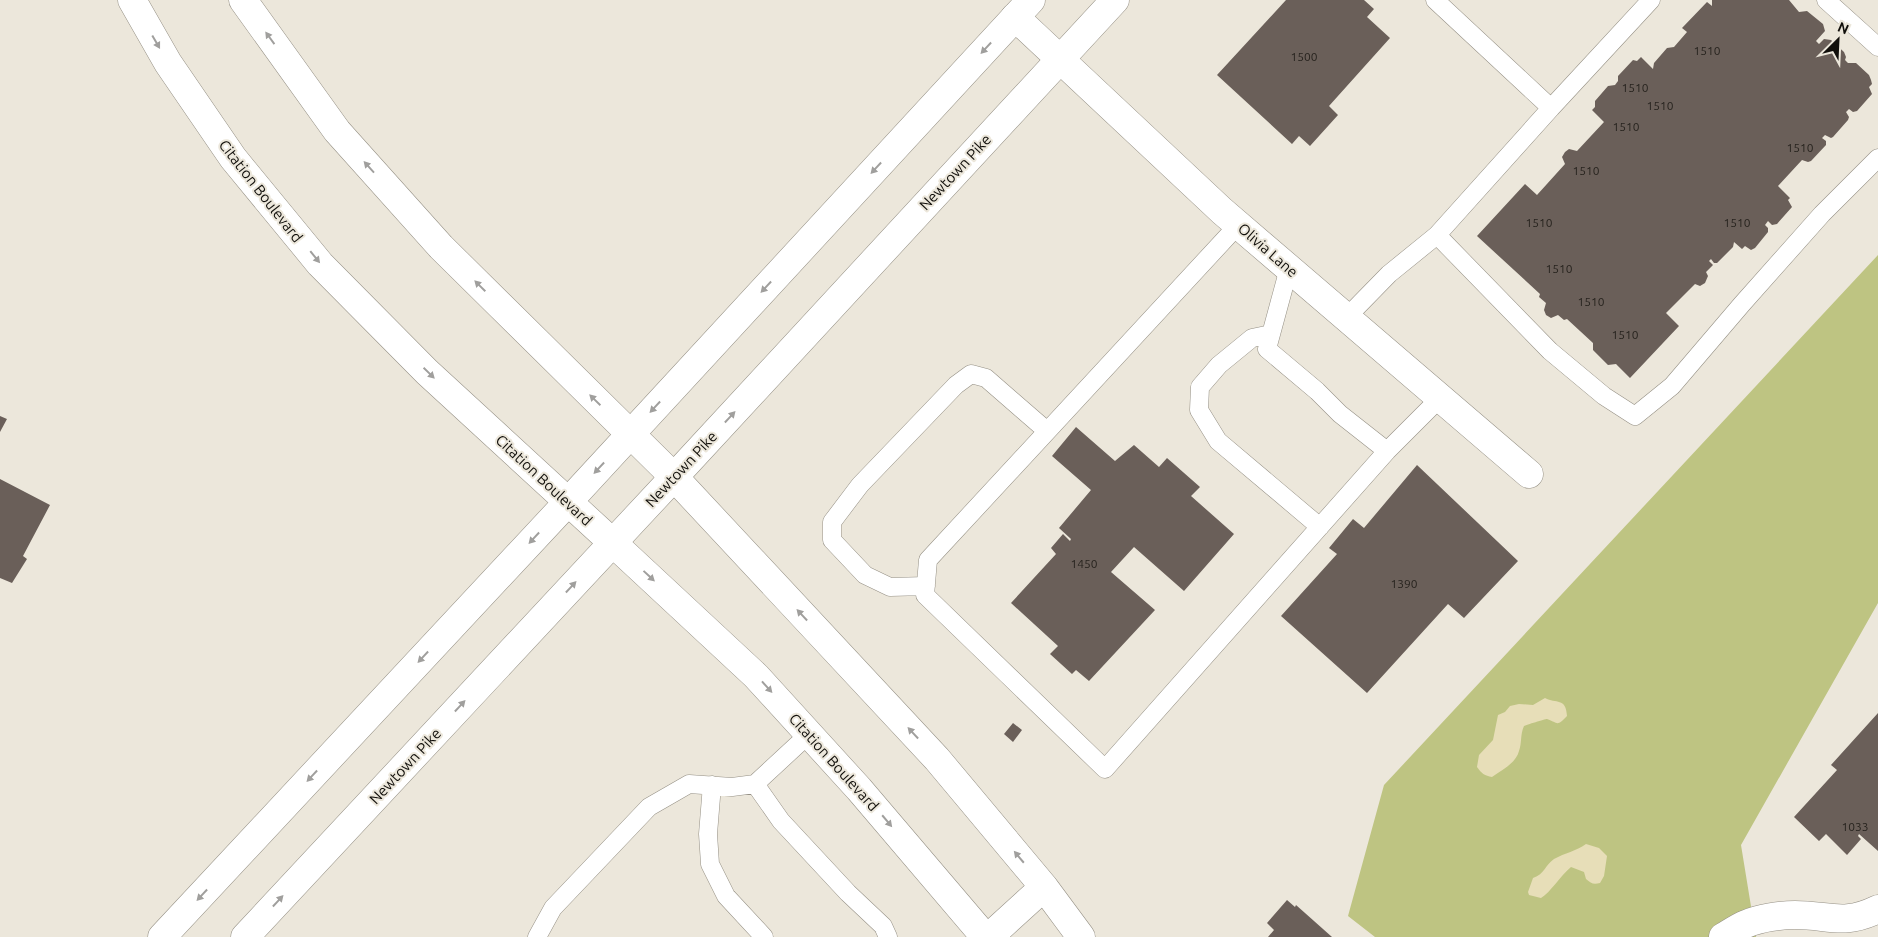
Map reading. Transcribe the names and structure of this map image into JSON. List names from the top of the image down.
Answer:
{
  "streets": {
    "main road": ["Newtown Pike", "Citation Boulevard", "Olivia Lane"]
  },
  "crossings": [
    ["Newtown Pike", "Citation Boulevard"],
    ["Newtown Pike", "Olivia Lane"]
  ],
  "house_numbers": [
    "1510",
    "1500",
    "1510",
    "1510",
    "1510",
    "1510",
    "1510",
    "1510",
    "1510",
    "1510",
    "1510",
    "1510",
    "1450",
    "1390",
    "1033"
  ],
  "north": "top right"
}
